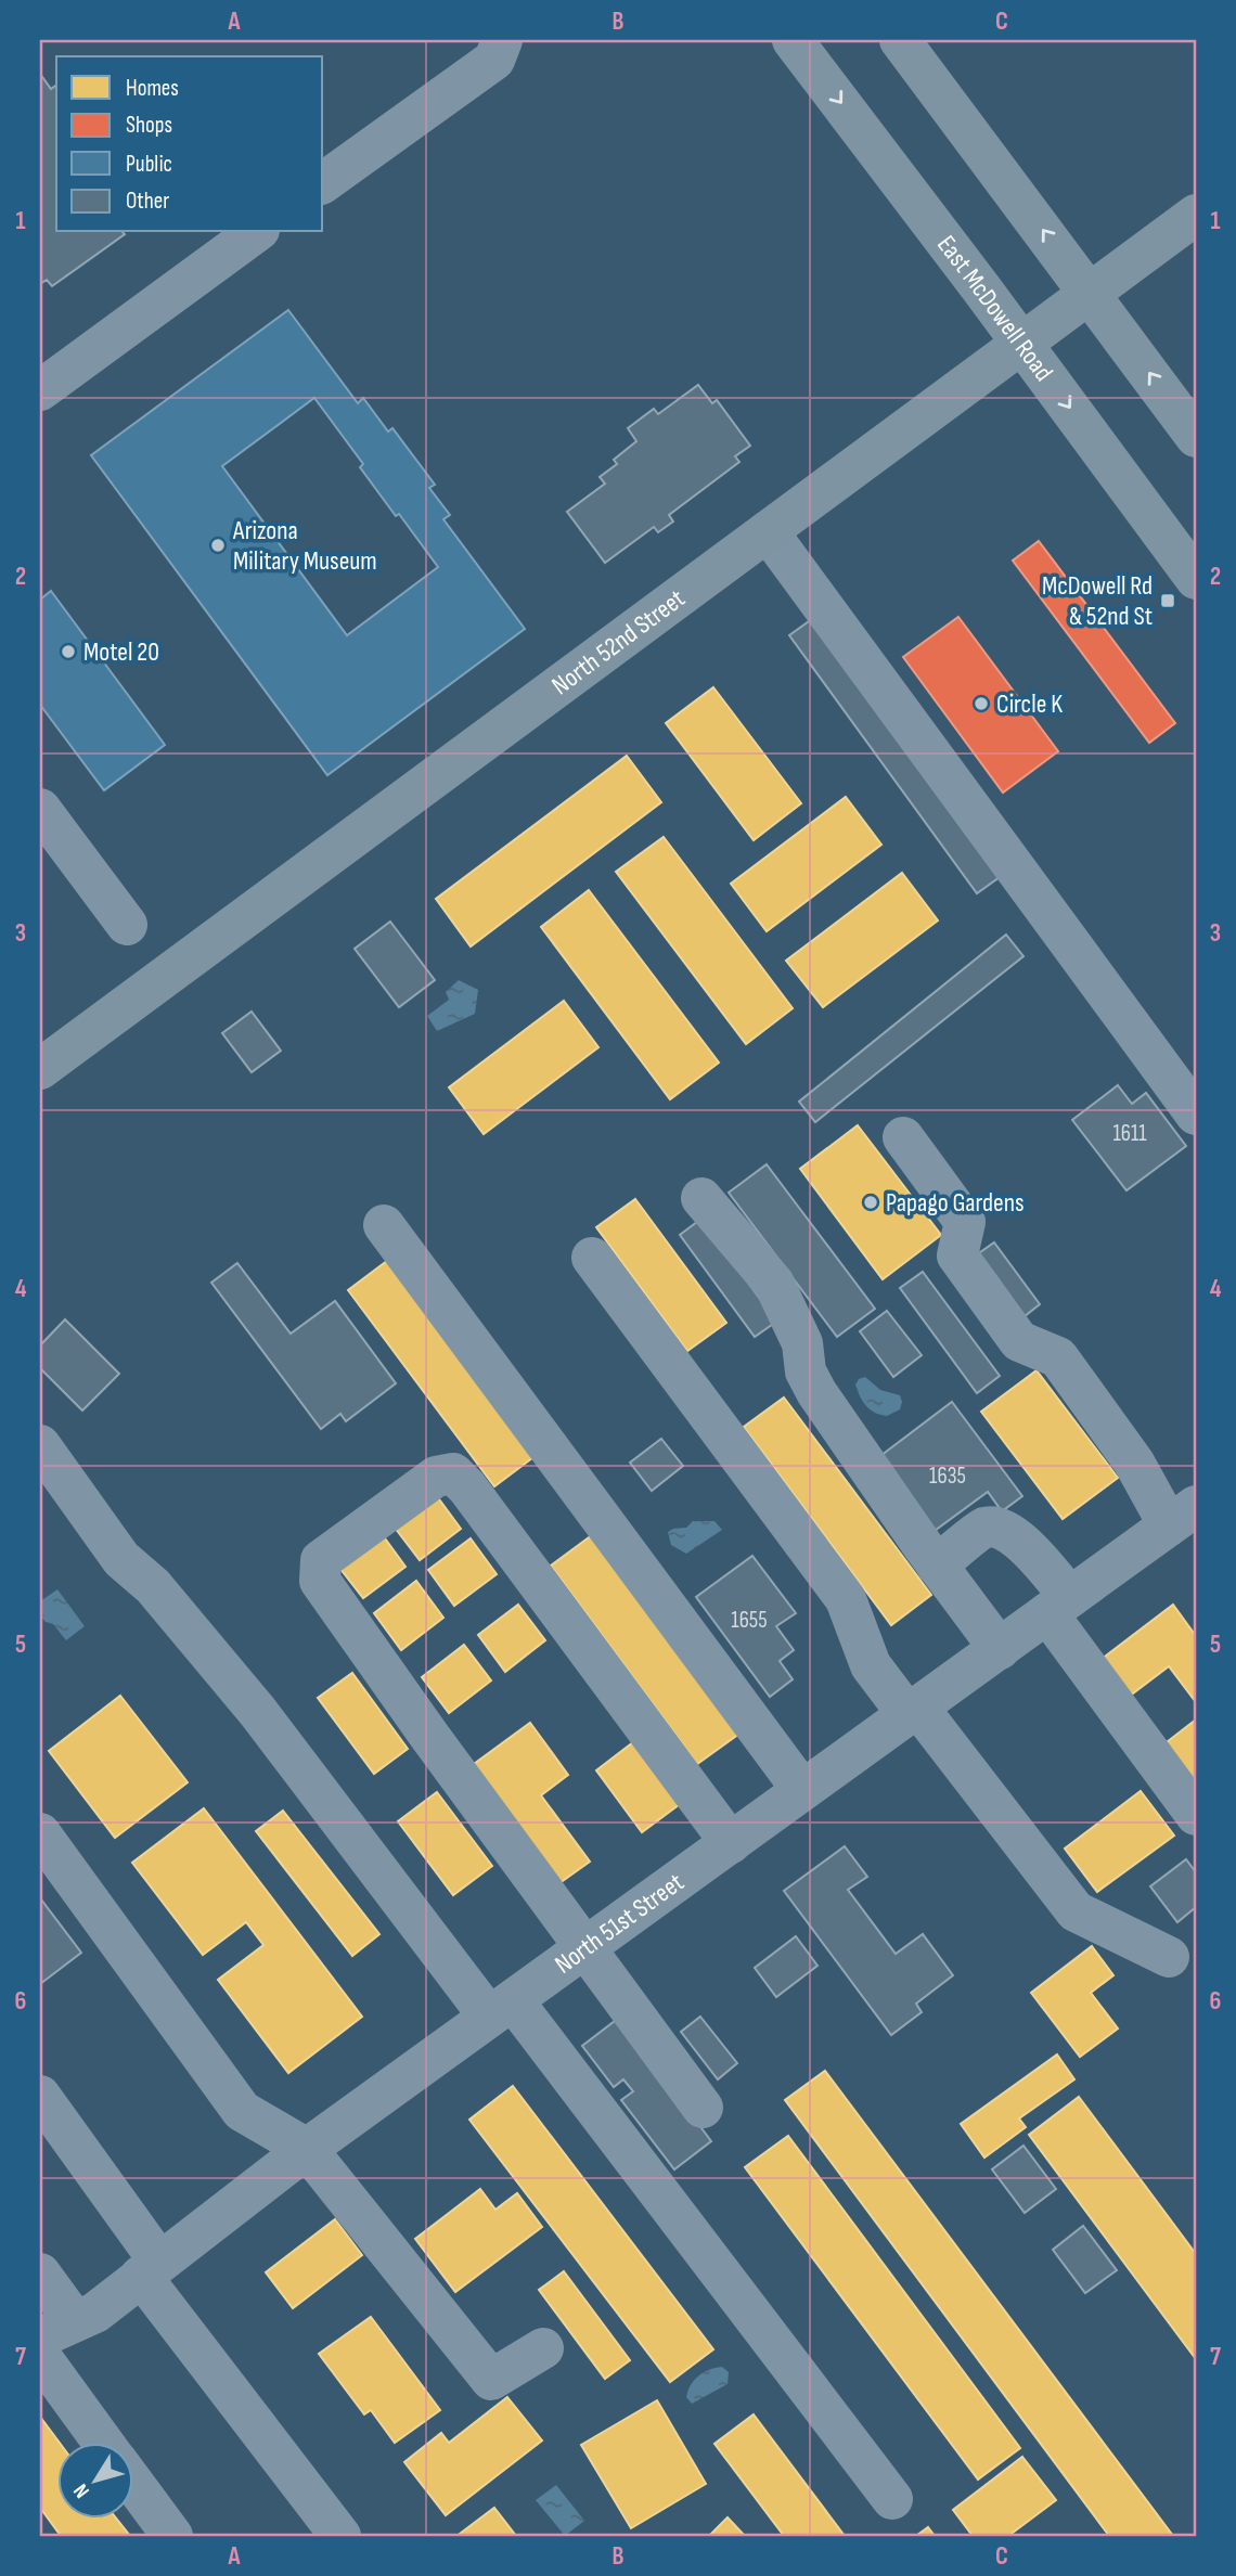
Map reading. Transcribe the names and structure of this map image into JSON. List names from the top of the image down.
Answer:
{
  "streets": {
    "main road": ["East McDowell Road", "North 52nd Street"],
    "street": ["North 51st Street"]
  },
  "crossings": [
    ["East McDowell Road", "North 52nd Street"]
  ],
  "places": {
    "other": [
      "Arizona Military Museum",
      "Motel 20",
      "Circle K",
      "Papago Gardens"
    ],
    "transit": ["McDowell Rd & 52nd St"]
  },
  "house_numbers": ["1611", "1635", "1655"],
  "legend": [
    "Homes",
    "Shops",
    "Public",
    "Other"
  ],
  "north": "bottom left",
  "grid": {
    "columns": ["A", "B", "C"],
    "rows": [
      "1",
      "2",
      "3",
      "4",
      "5",
      "6",
      "7"
    ]
  }
}
